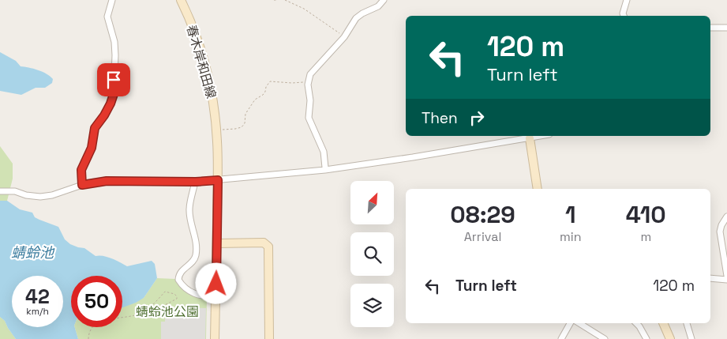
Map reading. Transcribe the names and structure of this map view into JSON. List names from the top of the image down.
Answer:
{
  "streets": {
    "main road": ["春木岸和田線"]
  },
  "water": ["蜻蛉池"],
  "parks": ["蜻蛉池公園"],
  "north": "top right",
  "page": {
    "turn": ["120 m", "Turn left"],
    "then": "Then",
    "eta": [
      "08:29",
      "Arrival",
      "1",
      "min",
      "410",
      "m"
    ],
    "list": [
      {
        "name": "Turn left",
        "value": "120 m"
      }
    ],
    "speed": "42 km/h",
    "limit": "50"
  }
}
